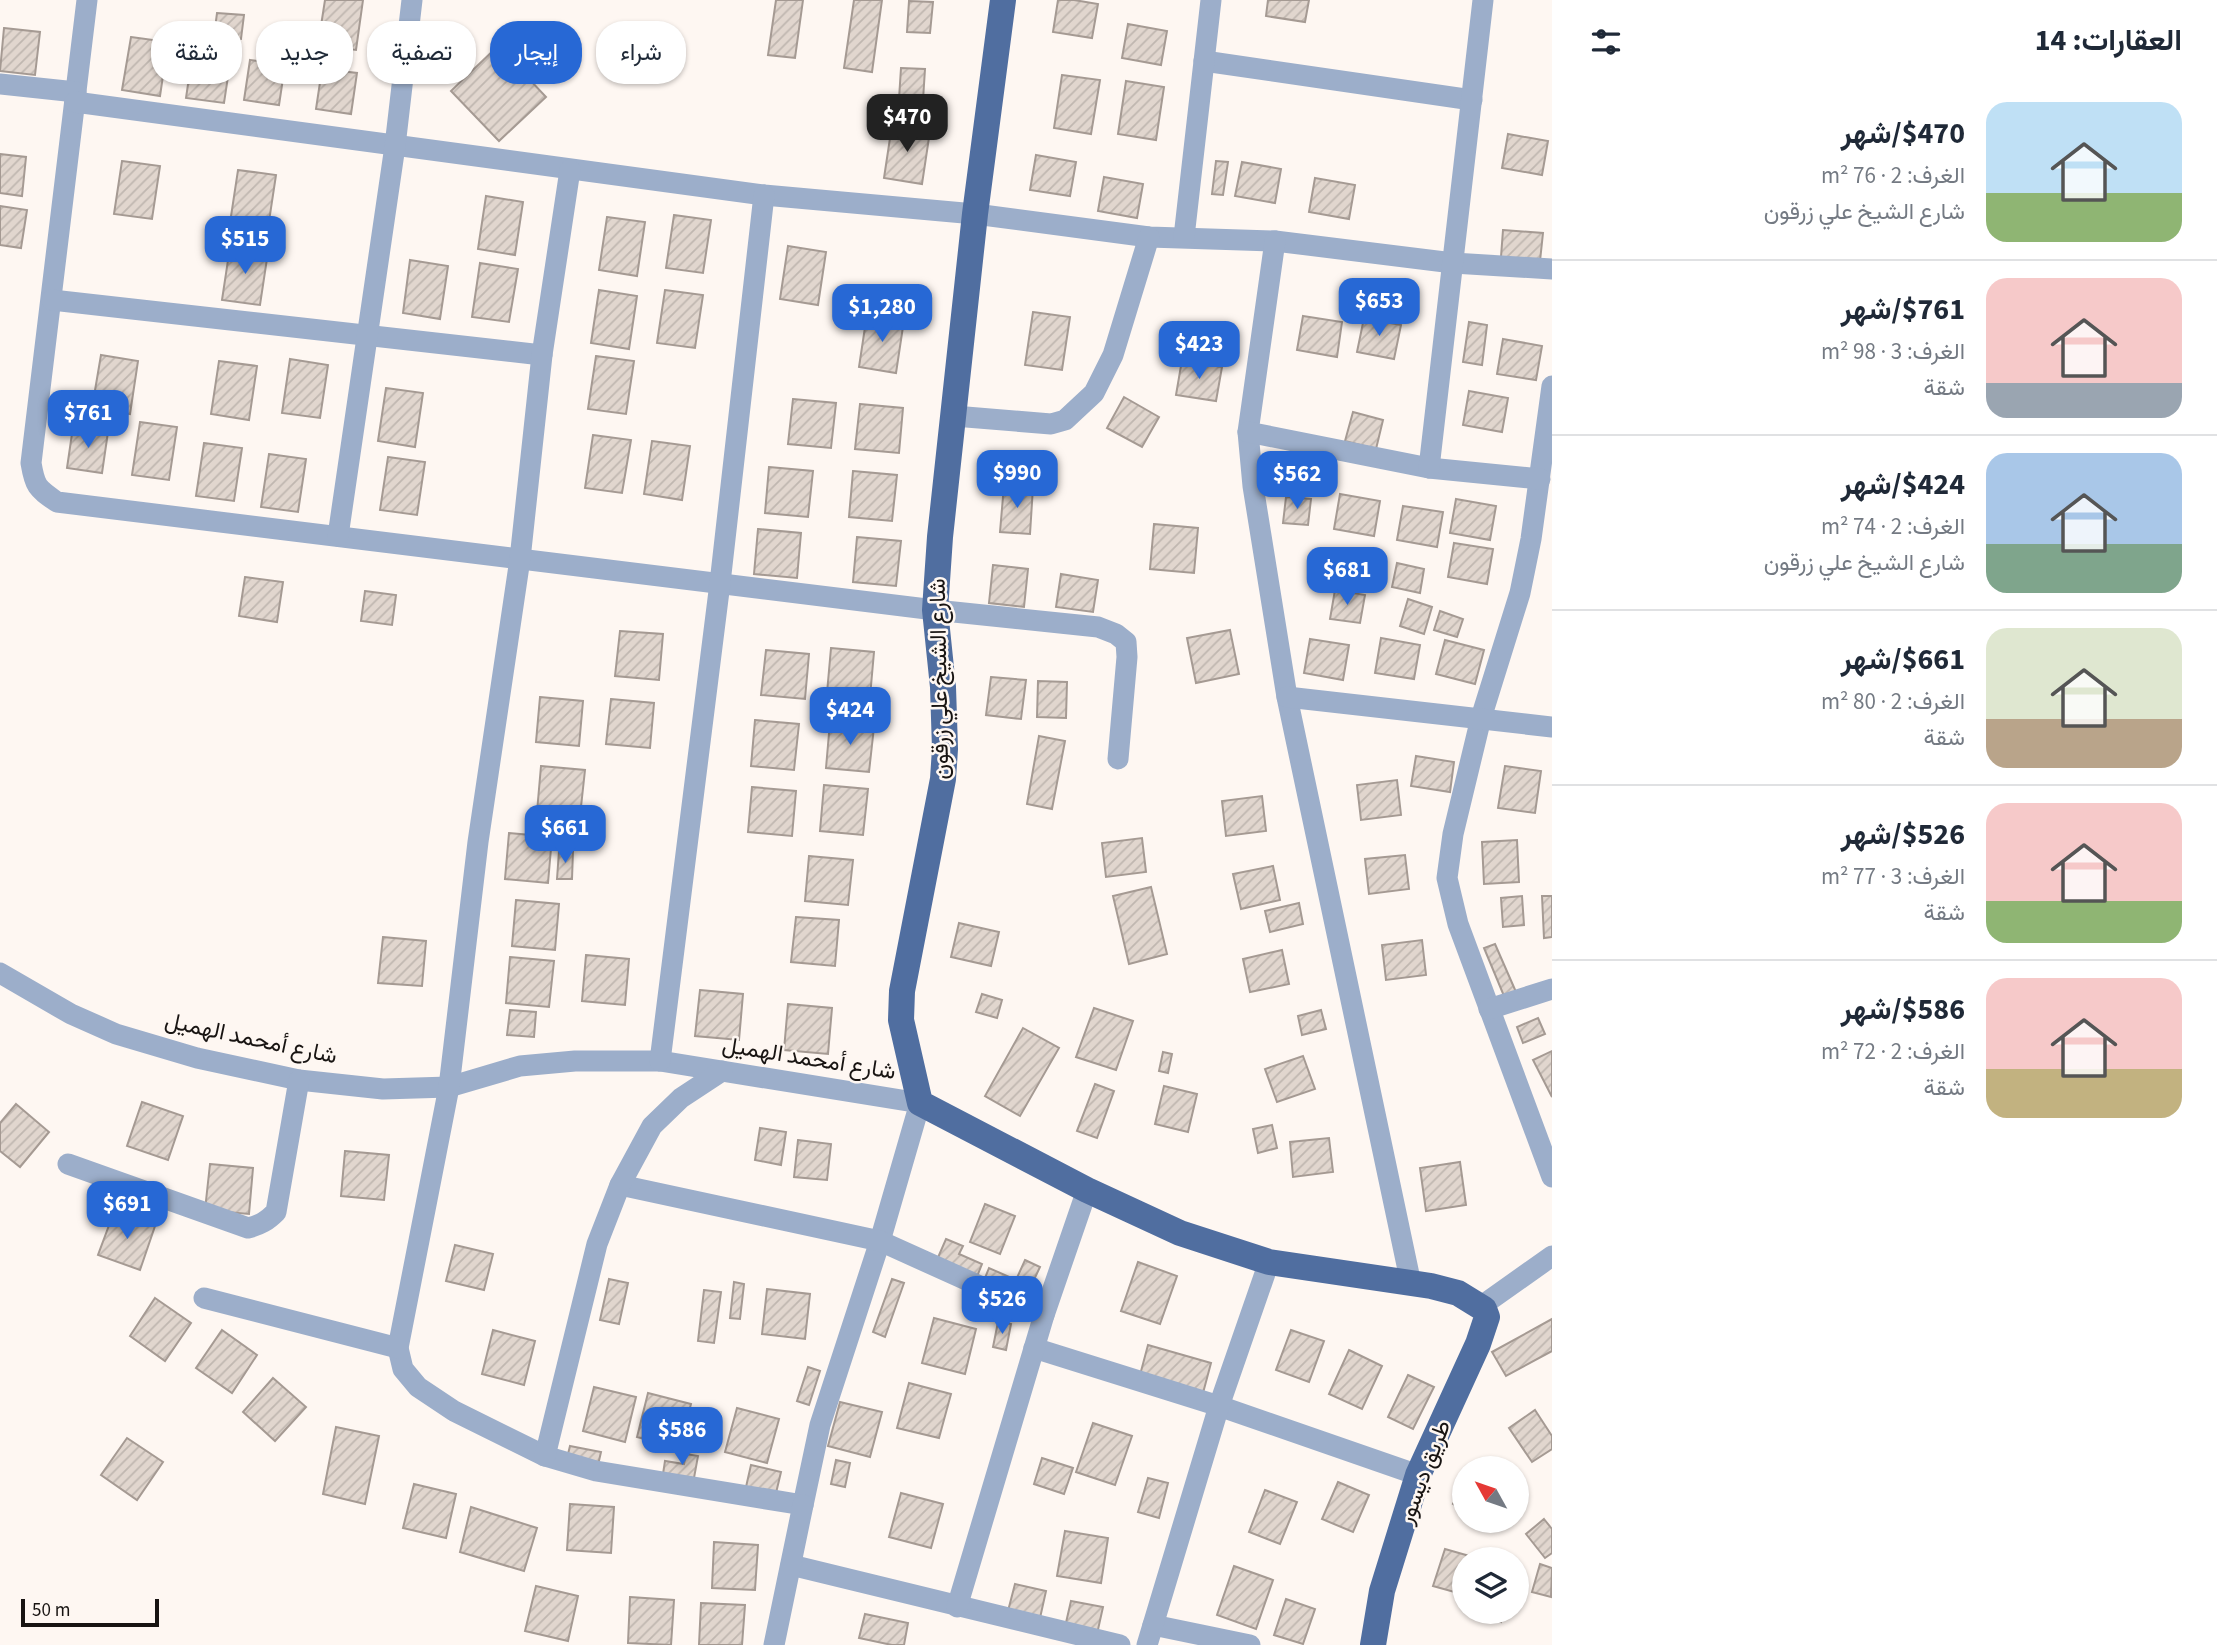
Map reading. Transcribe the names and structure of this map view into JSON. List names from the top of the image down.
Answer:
{
  "streets": {
    "main road": ["شارع الشيخ علي زرقون", "طريق ديسور"],
    "street": ["شارع أمحمد الهميل"]
  },
  "crossings": [
    ["شارع الشيخ علي زرقون", "شارع أمحمد الهميل"]
  ],
  "scale_bar": "50 m",
  "north": "top left",
  "page": {
    "heading": "العقارات: 14",
    "chip": [
      "شراء",
      "إيجار",
      "تصفية",
      "جديد",
      "شقة"
    ],
    "list": [
      {
        "name": "$470/شهر",
        "note": "الغرف: 2 · 76 m² · شارع الشيخ علي زرقون"
      },
      {
        "name": "$761/شهر",
        "note": "الغرف: 3 · 98 m² · شقة"
      },
      {
        "name": "$424/شهر",
        "note": "الغرف: 2 · 74 m² · شارع الشيخ علي زرقون"
      },
      {
        "name": "$661/شهر",
        "note": "الغرف: 2 · 80 m² · شقة"
      },
      {
        "name": "$526/شهر",
        "note": "الغرف: 3 · 77 m² · شقة"
      },
      {
        "name": "$586/شهر",
        "note": "الغرف: 2 · 72 m² · شقة"
      }
    ],
    "price": [
      "$470",
      "$515",
      "$653",
      "$1,280",
      "$423",
      "$761",
      "$990",
      "$562",
      "$681",
      "$424",
      "$661",
      "$691",
      "$526",
      "$586"
    ],
    "scale": "50 m"
  }
}
